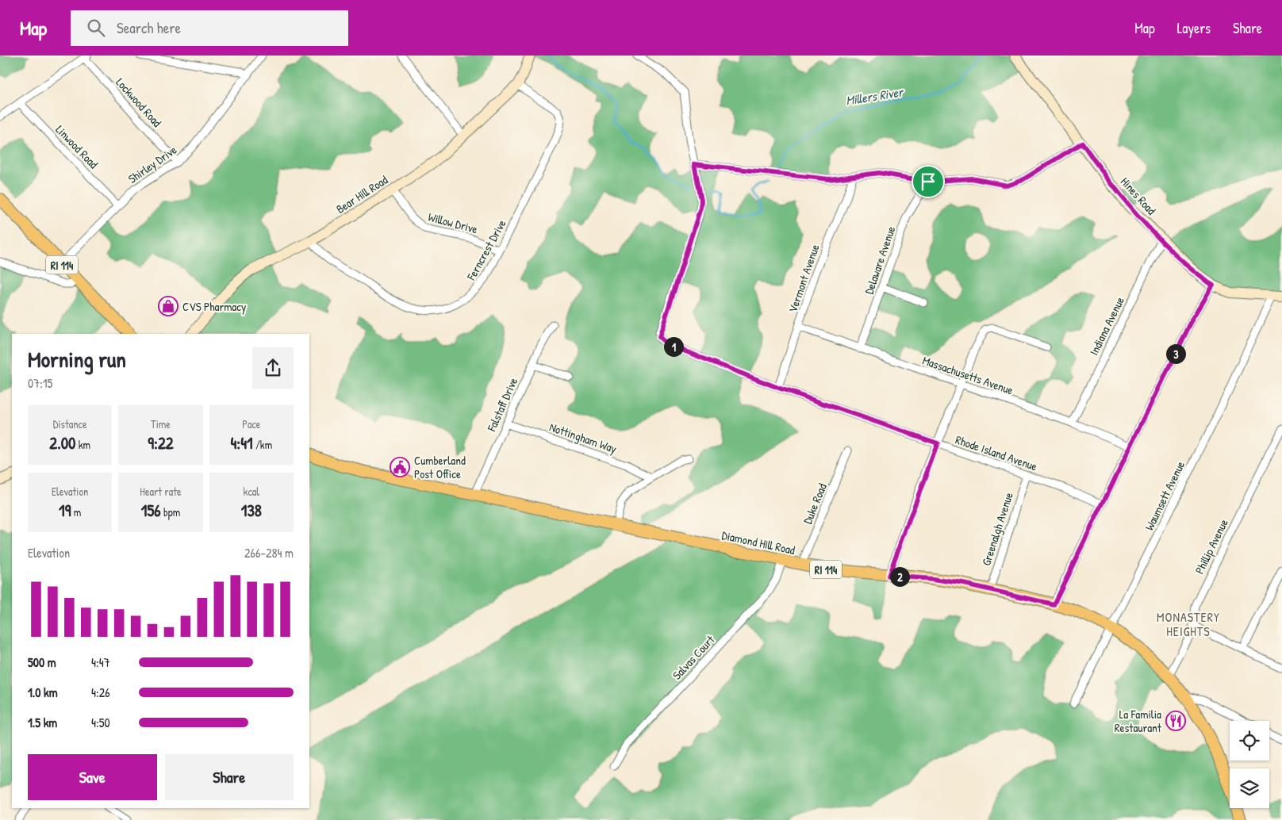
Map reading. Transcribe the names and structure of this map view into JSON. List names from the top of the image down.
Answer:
{
  "streets": {
    "main road": ["RI 114", "Diamond Hill Road"],
    "street": [
      "Lockwood Road",
      "Linwood Road",
      "Shirley Drive",
      "Bear Hill Road",
      "Hines Road",
      "Willow Drive",
      "Ferncrest Drive",
      "Delaware Avenue",
      "Vermont Avenue",
      "Indiana Avenue",
      "Massachusetts Avenue",
      "Falstaff Drive",
      "Nottingham Way",
      "Rhode Island Avenue",
      "Waumsett Avenue",
      "Duke Road",
      "Greenalgh Avenue",
      "Phillip Avenue",
      "Salvas Court"
    ]
  },
  "crossings": [
    ["Lockwood Road", "Shirley Drive"],
    ["Linwood Road", "Shirley Drive"],
    ["Shirley Drive", "RI 114"],
    ["Bear Hill Road", "Willow Drive"],
    ["Bear Hill Road", "Ferncrest Drive"],
    ["Hines Road", "Indiana Avenue"],
    ["Hines Road", "Waumsett Avenue"],
    ["Willow Drive", "Ferncrest Drive"],
    ["Delaware Avenue", "Massachusetts Avenue"],
    ["Vermont Avenue", "Massachusetts Avenue"],
    ["Vermont Avenue", "Rhode Island Avenue"],
    ["Indiana Avenue", "Massachusetts Avenue"],
    ["Falstaff Drive", "Nottingham Way"],
    ["Falstaff Drive", "Diamond Hill Road"],
    ["Rhode Island Avenue", "Greenalgh Avenue"],
    ["Waumsett Avenue", "Diamond Hill Road"],
    ["Duke Road", "Diamond Hill Road"],
    ["Greenalgh Avenue", "Diamond Hill Road"],
    ["Diamond Hill Road", "Phillip Avenue"],
    ["Diamond Hill Road", "Salvas Court"]
  ],
  "districts": ["MONASTERY HEIGHTS"],
  "water": ["Millers River"],
  "places": {
    "shop": ["CVS Pharmacy"],
    "public building": ["Cumberland Post Office"],
    "restaurant": ["La Familia Restaurant"]
  },
  "page": {
    "header": "Map",
    "search": "Search here",
    "nav": ["Map", "Layers", "Share"],
    "heading": ["Morning run", "07:15"],
    "pins": ["1", "3", "2"],
    "stats": [
      ["Distance", "2.00 km"],
      ["Time", "9:22"],
      ["Pace", "4:41 /km"],
      ["Elevation", "19 m"],
      ["Heart rate", "156 bpm"],
      ["kcal", "138"]
    ],
    "chart": ["Elevation", "266–284 m"],
    "list": [
      {
        "name": "500 m",
        "note": "4:47"
      },
      {
        "name": "1.0 km",
        "note": "4:26"
      },
      {
        "name": "1.5 km",
        "note": "4:50"
      }
    ],
    "buttons": ["Save", "Share"]
  }
}
